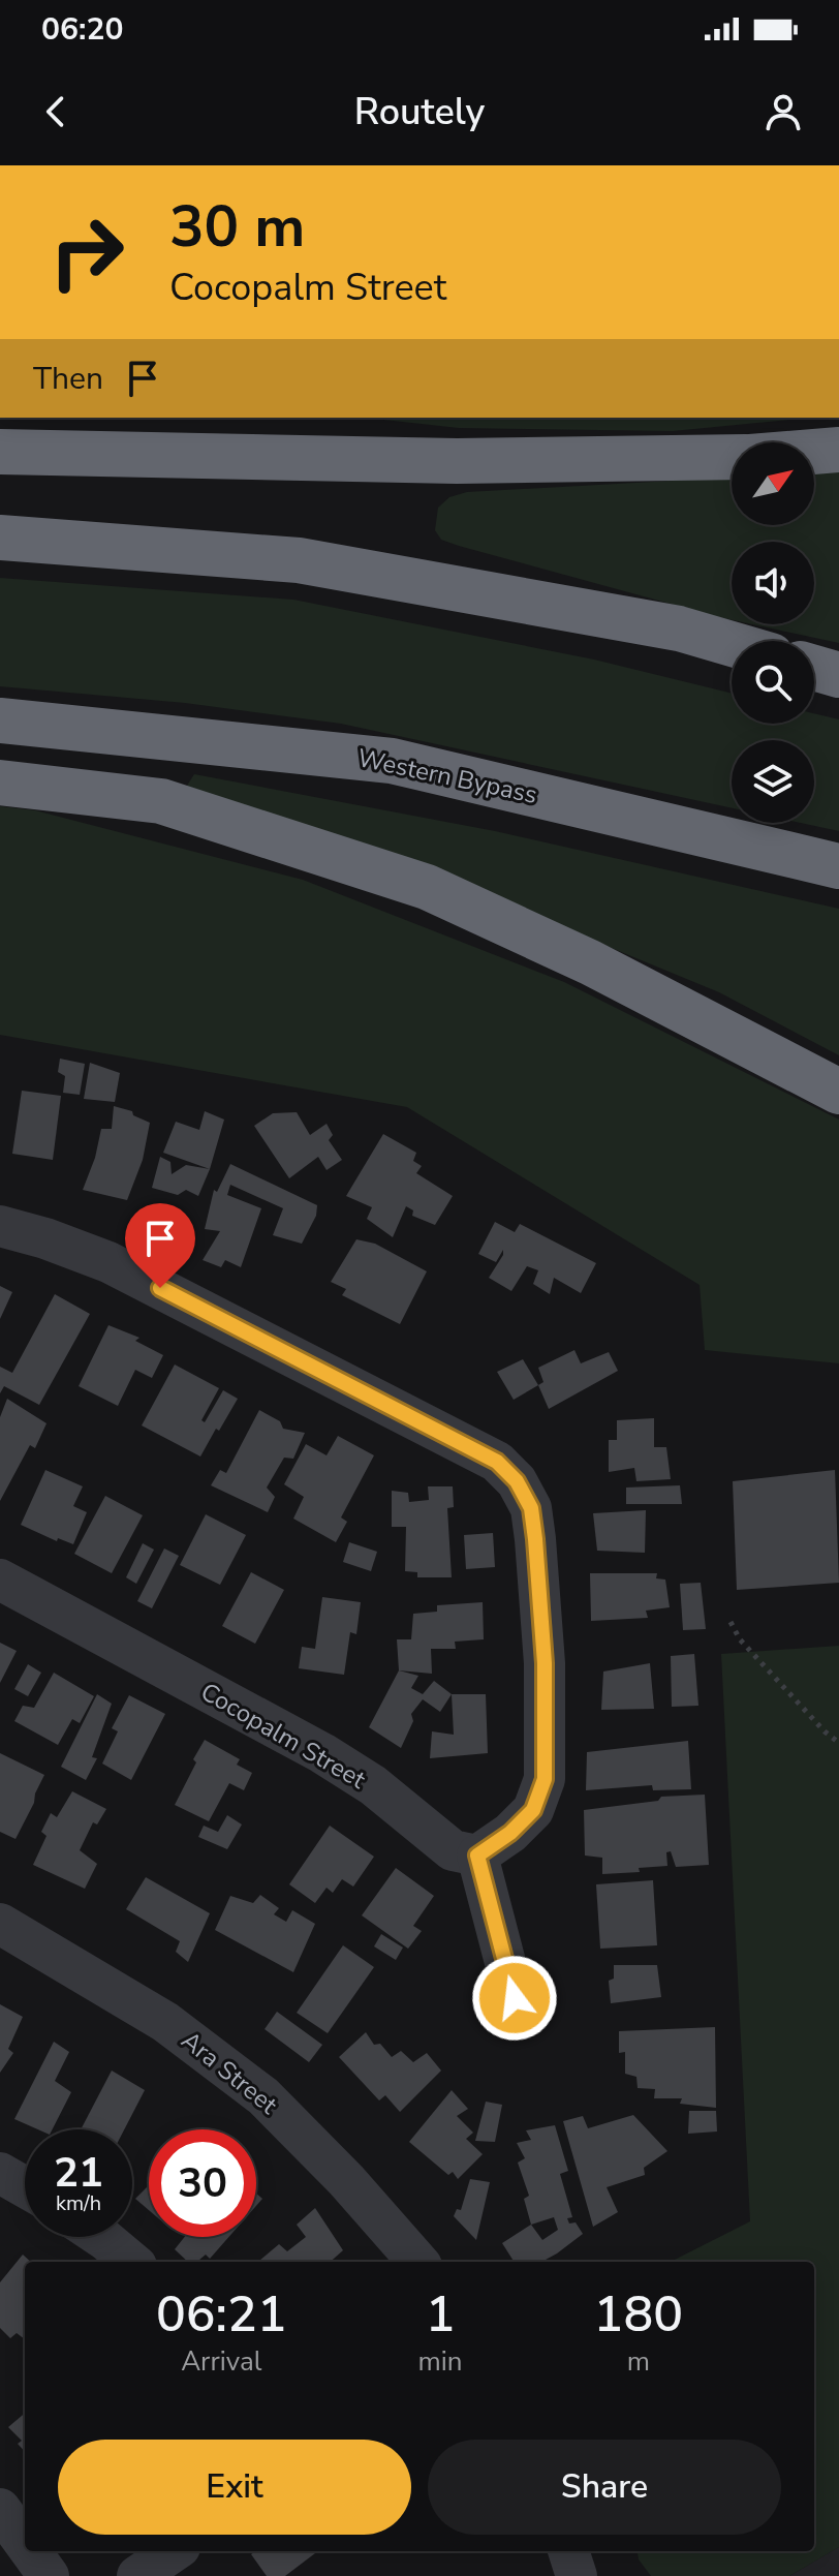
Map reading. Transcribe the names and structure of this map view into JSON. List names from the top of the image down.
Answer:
{
  "streets": {
    "highway": ["Western Bypass"],
    "street": ["Cocopalm Street", "Ara Street"]
  },
  "north": "top right",
  "page": {
    "status": "06:20",
    "header": "Routely",
    "turn": ["30 m", "Cocopalm Street"],
    "then": "Then",
    "speed": "21 km/h",
    "limit": "30",
    "eta": [
      "06:21",
      "Arrival",
      "1",
      "min",
      "180",
      "m"
    ],
    "buttons": ["Exit", "Share"]
  }
}
